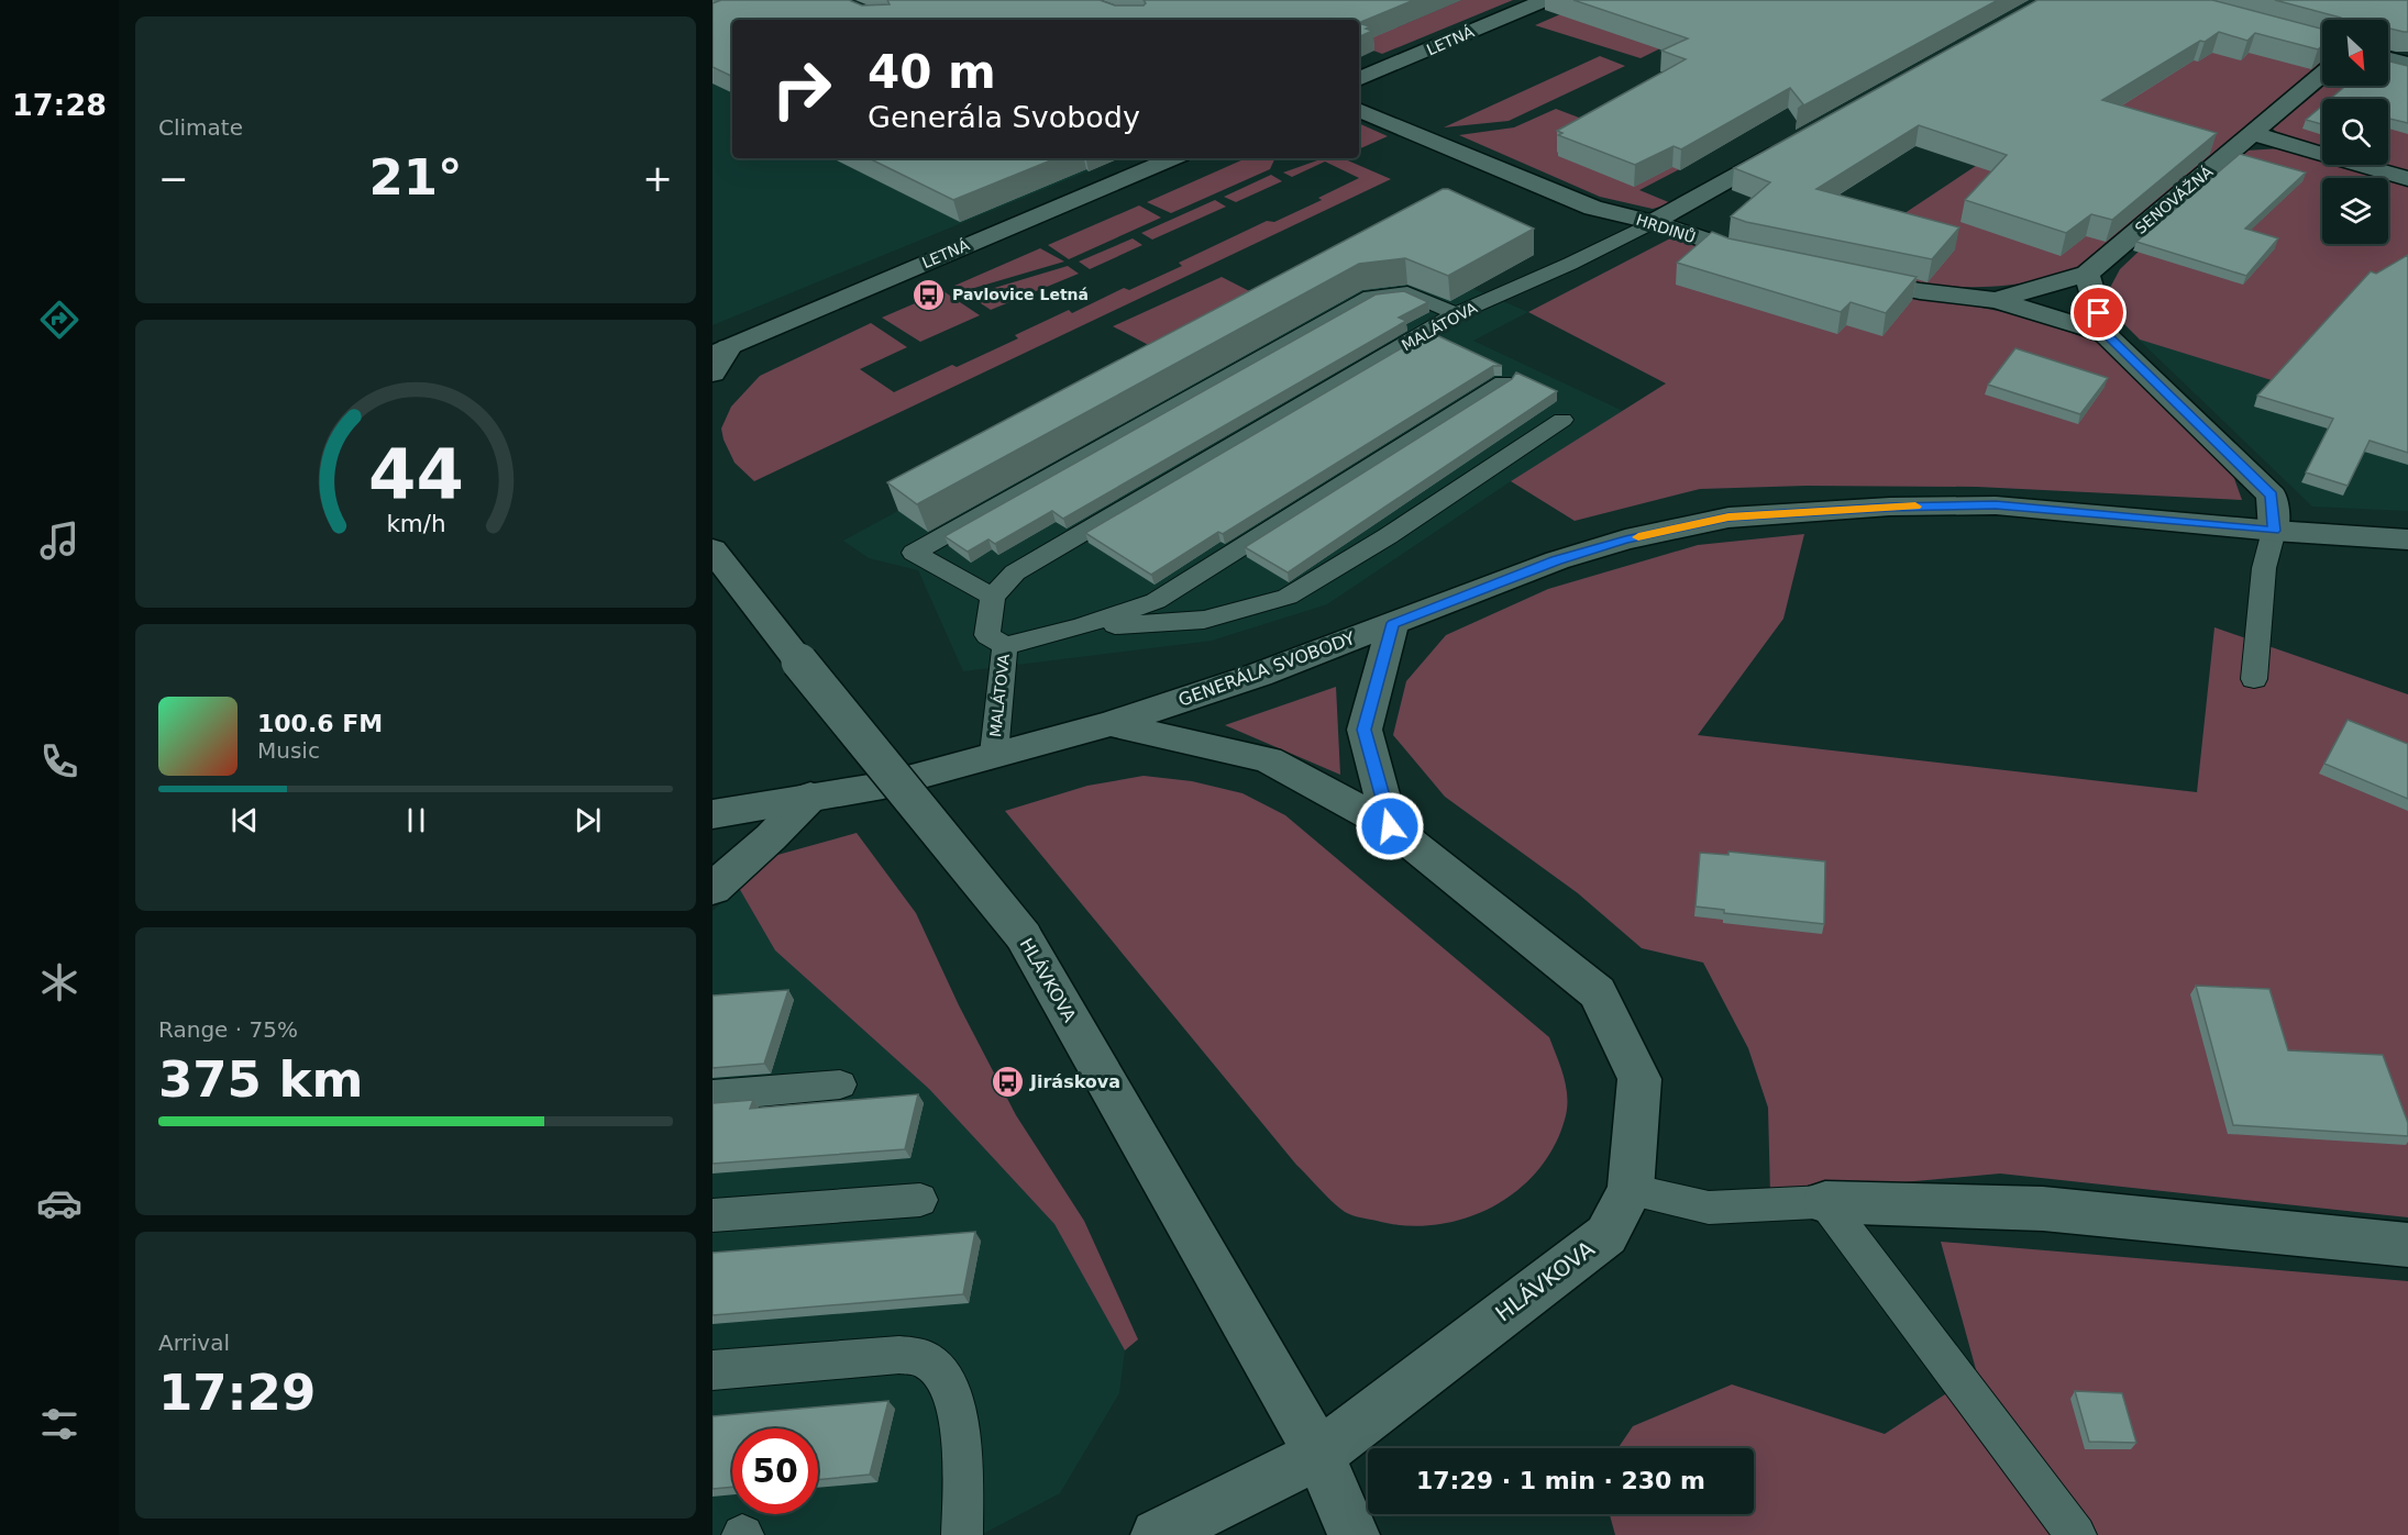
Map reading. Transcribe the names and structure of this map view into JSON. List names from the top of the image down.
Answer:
{
  "streets": {
    "street": [
      "LETNÁ",
      "SENOVÁŽNÁ",
      "HRDINŮ",
      "MALÁTOVA",
      "GENERÁLA SVOBODY",
      "HLÁVKOVA"
    ]
  },
  "crossings": [
    ["HRDINŮ", "MALÁTOVA"],
    ["MALÁTOVA", "GENERÁLA SVOBODY"],
    ["GENERÁLA SVOBODY", "HLÁVKOVA"]
  ],
  "places": {
    "bus stop": ["Pavlovice Letná", "Jiráskova"]
  },
  "north": "bottom right",
  "page": {
    "tabs": "17:28",
    "tile": [
      "Climate",
      ["Range · 75%", "375 km"],
      ["Arrival", "17:29"]
    ],
    "turn": ["40 m", "Generála Svobody"],
    "heat": ["−", "21°", "+"],
    "song": ["100.6 FM", "Music"],
    "limit": "50",
    "trip": "17:29 · 1 min · 230 m",
    "gauge": ["44", "km/h"]
  }
}
